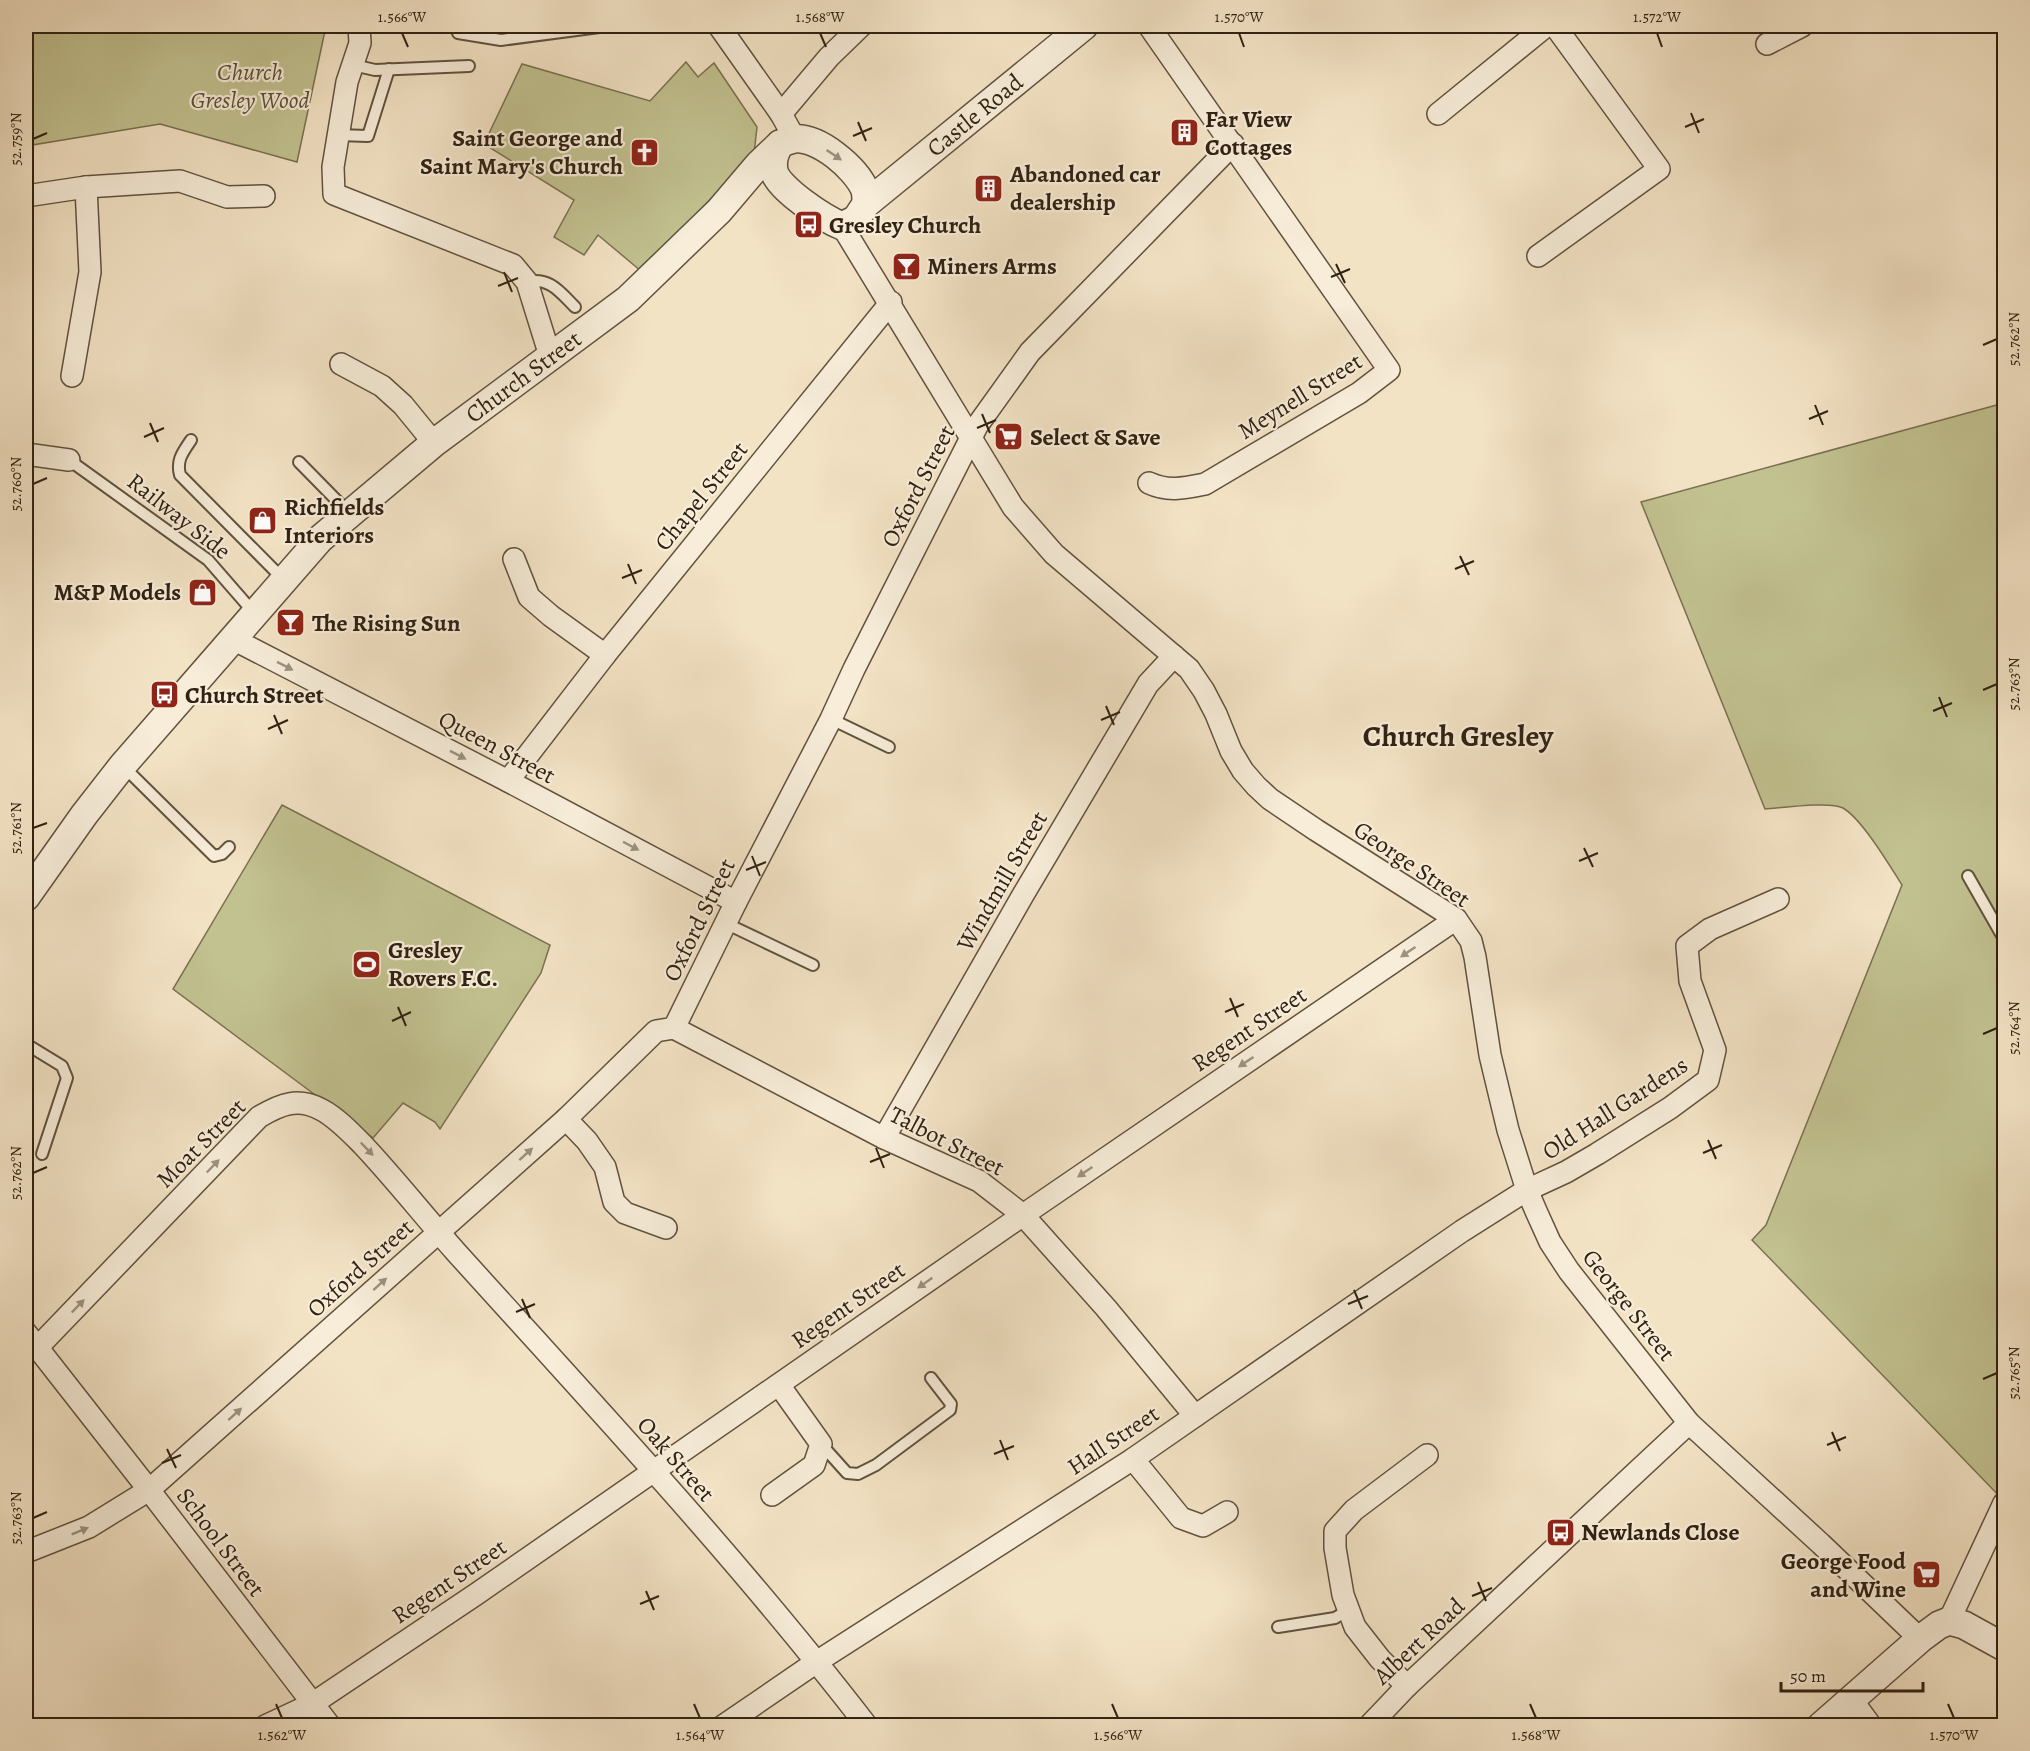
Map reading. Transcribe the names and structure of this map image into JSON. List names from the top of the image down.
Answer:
{
  "streets": {
    "street": [
      "Castle Road",
      "Church Street",
      "Meynell Street",
      "Oxford Street",
      "Chapel Street",
      "Queen Street",
      "George Street",
      "Windmill Street",
      "Regent Street",
      "Old Hall Gardens",
      "Talbot Street",
      "Moat Street",
      "Hall Street",
      "Oak Street",
      "School Street",
      "Albert Road"
    ],
    "lane": ["Railway Side"]
  },
  "crossings": [
    ["Castle Road", "George Street"],
    ["Church Street", "Railway Side"],
    ["Church Street", "Queen Street"],
    ["Meynell Street", "Oxford Street"],
    ["Oxford Street", "Queen Street"],
    ["Oxford Street", "George Street"],
    ["Oxford Street", "Talbot Street"],
    ["Oxford Street", "Moat Street"],
    ["Oxford Street", "Oak Street"],
    ["Oxford Street", "School Street"],
    ["Chapel Street", "Queen Street"],
    ["Chapel Street", "George Street"],
    ["George Street", "Windmill Street"],
    ["George Street", "Regent Street"],
    ["George Street", "Old Hall Gardens"],
    ["George Street", "Hall Street"],
    ["George Street", "Albert Road"],
    ["Windmill Street", "Talbot Street"],
    ["Regent Street", "Talbot Street"],
    ["Regent Street", "Oak Street"],
    ["Regent Street", "School Street"],
    ["Old Hall Gardens", "Hall Street"],
    ["Talbot Street", "Hall Street"],
    ["Moat Street", "Oak Street"],
    ["Moat Street", "School Street"],
    ["Hall Street", "Oak Street"]
  ],
  "one_way": ["Oxford Street", "Queen Street", "Regent Street"],
  "districts": ["Church Gresley"],
  "parks": ["Church Gresley Wood"],
  "places": {
    "building": ["Far View Cottages", "Abandoned car dealership"],
    "church": ["Saint George and Saint Mary's Church"],
    "bus stop": ["Gresley Church", "Church Street", "Newlands Close"],
    "bar": ["Miners Arms", "The Rising Sun"],
    "supermarket": ["Select & Save", "George Food and Wine"],
    "shop": ["Richfields Interiors", "M&P Models"],
    "sports": ["Gresley Rovers F.C."]
  },
  "scale_bar": "50 m",
  "coordinates": [
    "1.566°W",
    "1.568°W",
    "1.570°W",
    "1.572°W",
    "52.759°N",
    "52.762°N",
    "52.760°N",
    "52.763°N",
    "52.761°N",
    "52.764°N",
    "52.765°N",
    "1.562°W",
    "1.564°W"
  ]
}
